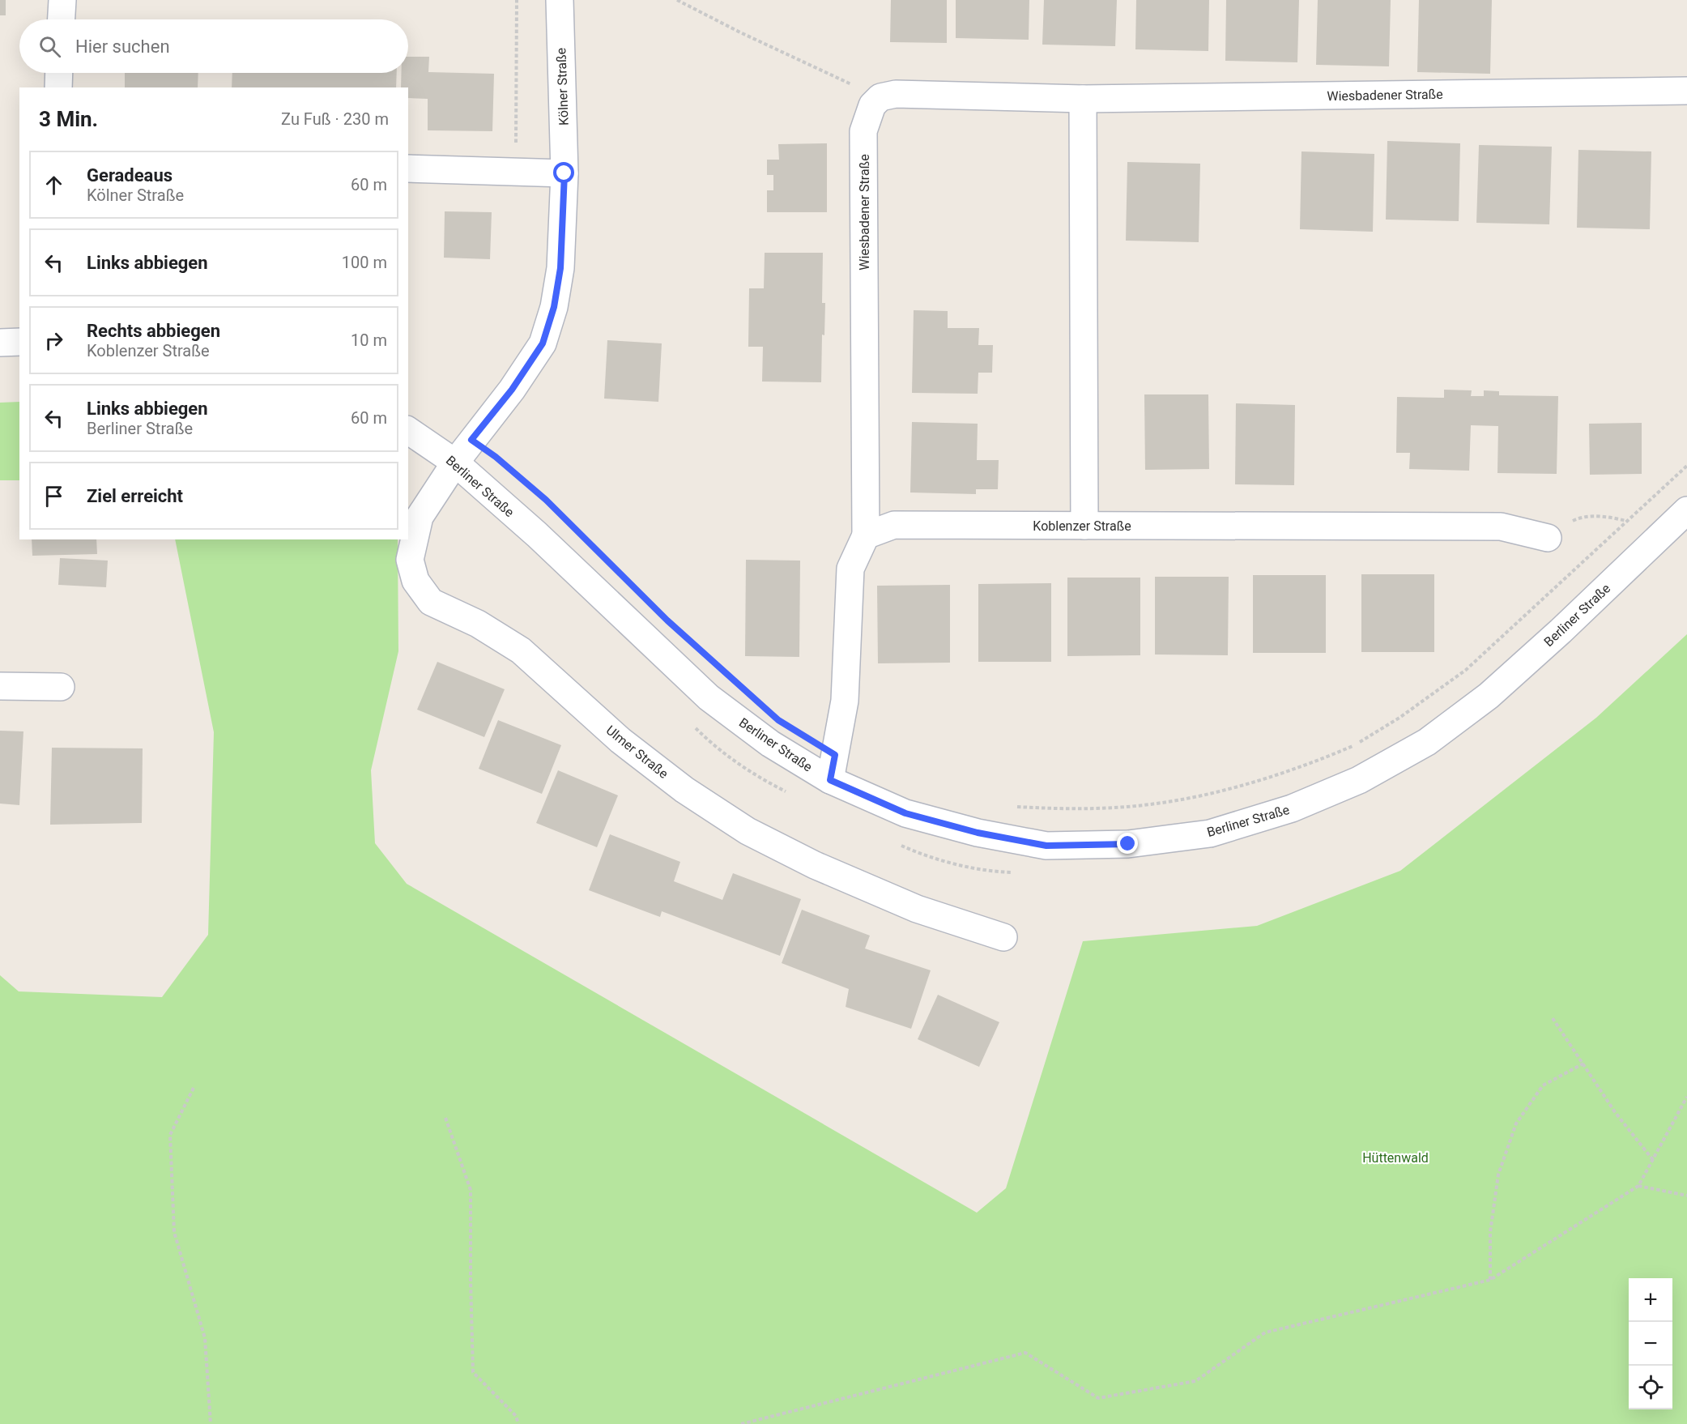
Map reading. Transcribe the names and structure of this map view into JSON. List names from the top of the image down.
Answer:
{
  "streets": {
    "street": [
      "Kölner Straße",
      "Wiesbadener Straße",
      "Berliner Straße",
      "Koblenzer Straße",
      "Ulmer Straße"
    ]
  },
  "crossings": [
    ["Kölner Straße", "Berliner Straße"],
    ["Kölner Straße", "Ulmer Straße"],
    ["Wiesbadener Straße", "Koblenzer Straße"],
    ["Berliner Straße", "Ulmer Straße"]
  ],
  "parks": ["Hüttenwald"],
  "page": {
    "search": "Hier suchen",
    "heading": ["3 Min.", "Zu Fuß · 230 m"],
    "list": [
      ["Geradeaus", "Kölner Straße", "60 m"],
      ["Links abbiegen", "100 m"],
      ["Rechts abbiegen", "Koblenzer Straße", "10 m"],
      ["Links abbiegen", "Berliner Straße", "60 m"],
      "Ziel erreicht"
    ],
    "map_buttons": ["+", "−"]
  }
}
